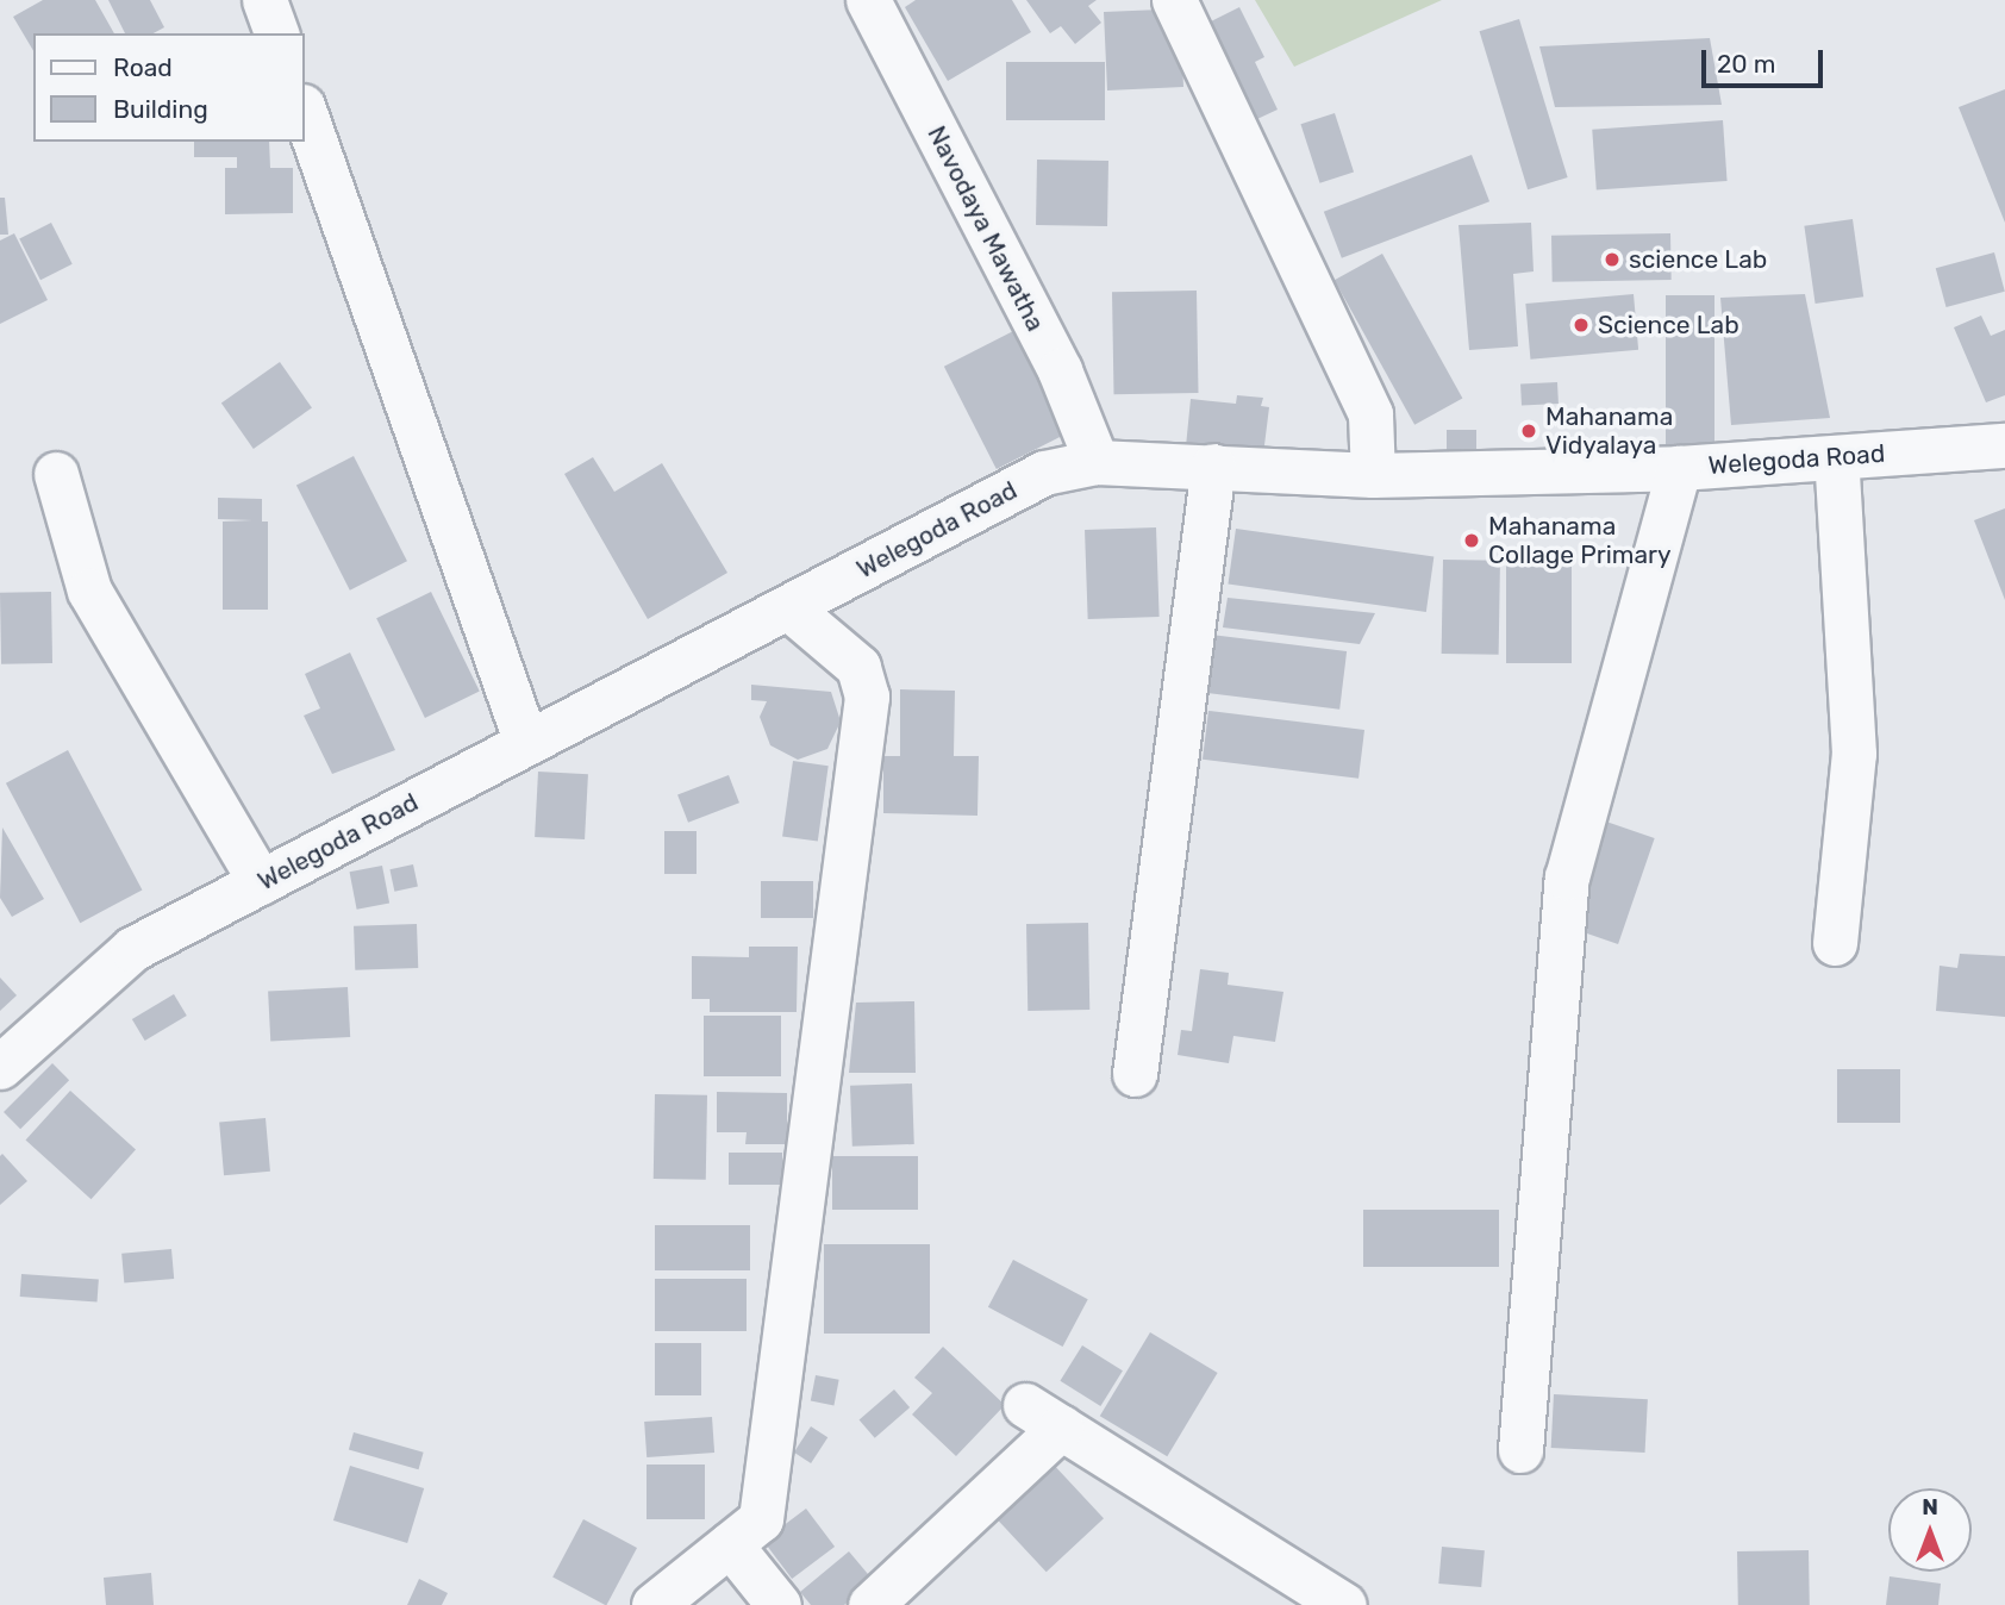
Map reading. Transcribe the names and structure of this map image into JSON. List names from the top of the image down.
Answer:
{
  "streets": {
    "street": ["Navodaya Mawatha", "Welegoda Road"]
  },
  "crossings": [
    ["Navodaya Mawatha", "Welegoda Road"]
  ],
  "places": [
    "science Lab",
    "Science Lab",
    "Mahanama Vidyalaya",
    "Mahanama Collage Primary"
  ],
  "legend": ["Road", "Building"],
  "scale_bar": "20 m",
  "north": "top"
}
